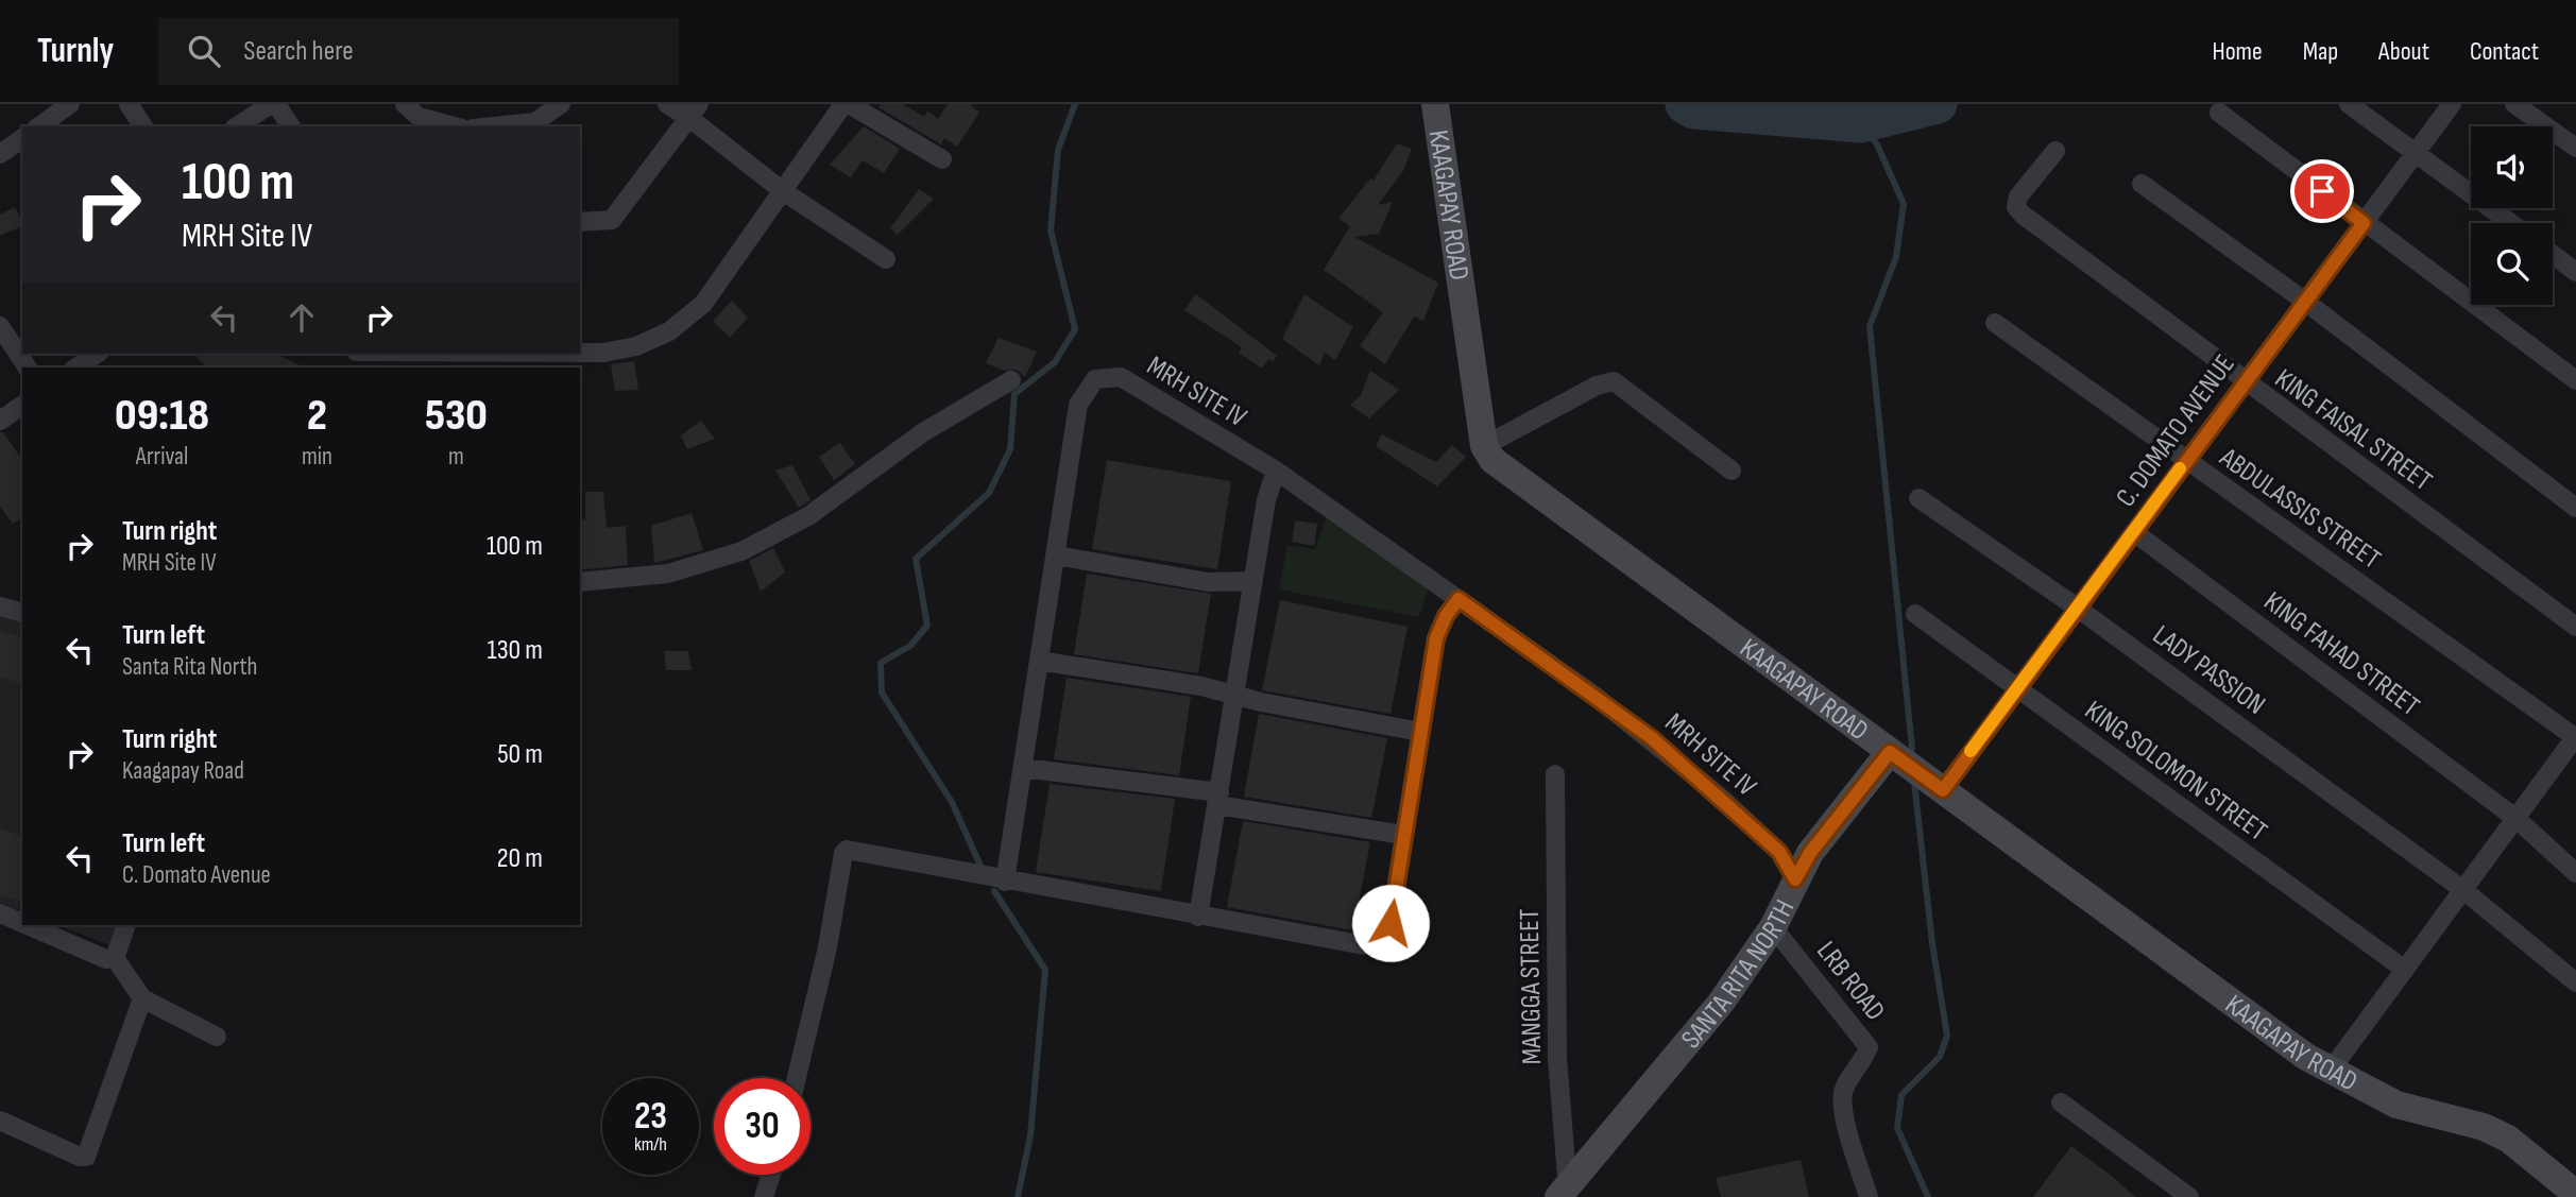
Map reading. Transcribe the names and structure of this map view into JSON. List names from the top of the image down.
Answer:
{
  "streets": {
    "street": [
      "KAAGAPAY ROAD",
      "MRH SITE IV",
      "KING FAISAL STREET",
      "C. DOMATO AVENUE",
      "ABDULASSIS STREET",
      "KING FAHAD STREET",
      "LADY PASSION",
      "KING SOLOMON STREET",
      "SANTA RITA NORTH",
      "LRB ROAD",
      "MANGGA STREET"
    ]
  },
  "crossings": [
    ["KAAGAPAY ROAD", "C. DOMATO AVENUE"],
    ["KAAGAPAY ROAD", "SANTA RITA NORTH"],
    ["MRH SITE IV", "SANTA RITA NORTH"],
    ["KING FAISAL STREET", "C. DOMATO AVENUE"],
    ["C. DOMATO AVENUE", "ABDULASSIS STREET"],
    ["C. DOMATO AVENUE", "KING FAHAD STREET"],
    ["C. DOMATO AVENUE", "LADY PASSION"],
    ["C. DOMATO AVENUE", "KING SOLOMON STREET"],
    ["SANTA RITA NORTH", "LRB ROAD"],
    ["SANTA RITA NORTH", "MANGGA STREET"]
  ],
  "page": {
    "header": "Turnly",
    "search": "Search here",
    "nav": [
      "Home",
      "Map",
      "About",
      "Contact"
    ],
    "turn": ["100 m", "MRH Site IV"],
    "eta": [
      "09:18",
      "Arrival",
      "2",
      "min",
      "530",
      "m"
    ],
    "list": [
      {
        "name": "Turn right",
        "note": "MRH Site IV",
        "value": "100 m"
      },
      {
        "name": "Turn left",
        "note": "Santa Rita North",
        "value": "130 m"
      },
      {
        "name": "Turn right",
        "note": "Kaagapay Road",
        "value": "50 m"
      },
      {
        "name": "Turn left",
        "note": "C. Domato Avenue",
        "value": "20 m"
      }
    ],
    "speed": "23 km/h",
    "limit": "30"
  }
}
